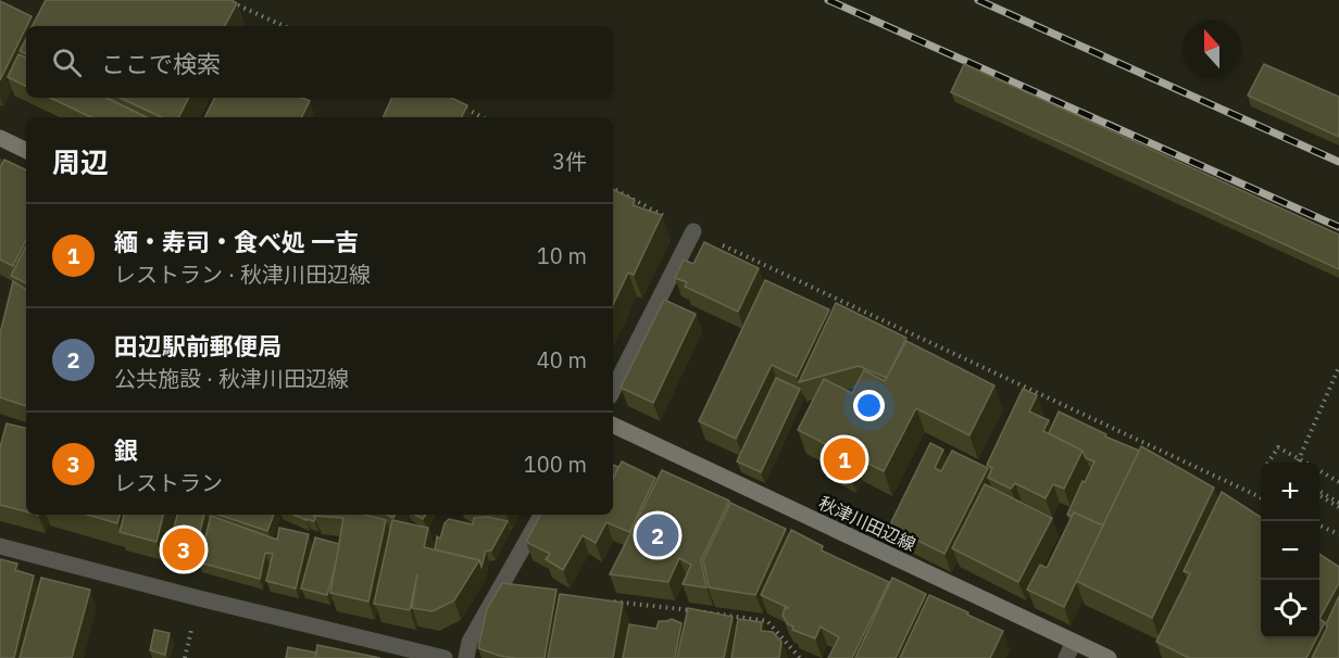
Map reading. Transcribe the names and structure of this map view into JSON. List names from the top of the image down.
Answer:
{
  "streets": {
    "main road": ["秋津川田辺線"]
  },
  "north": "top",
  "page": {
    "search": "ここで検索",
    "heading": ["周辺", "3件"],
    "list": [
      {
        "mark": "1",
        "name": "緬・寿司・食べ処 一吉",
        "note": "レストラン · 秋津川田辺線",
        "value": "10 m"
      },
      {
        "mark": "2",
        "name": "田辺駅前郵便局",
        "note": "公共施設 · 秋津川田辺線",
        "value": "40 m"
      },
      {
        "mark": "3",
        "name": "銀",
        "note": "レストラン",
        "value": "100 m"
      }
    ],
    "pins": ["1", "2", "3"],
    "map_buttons": ["+", "−"]
  }
}
